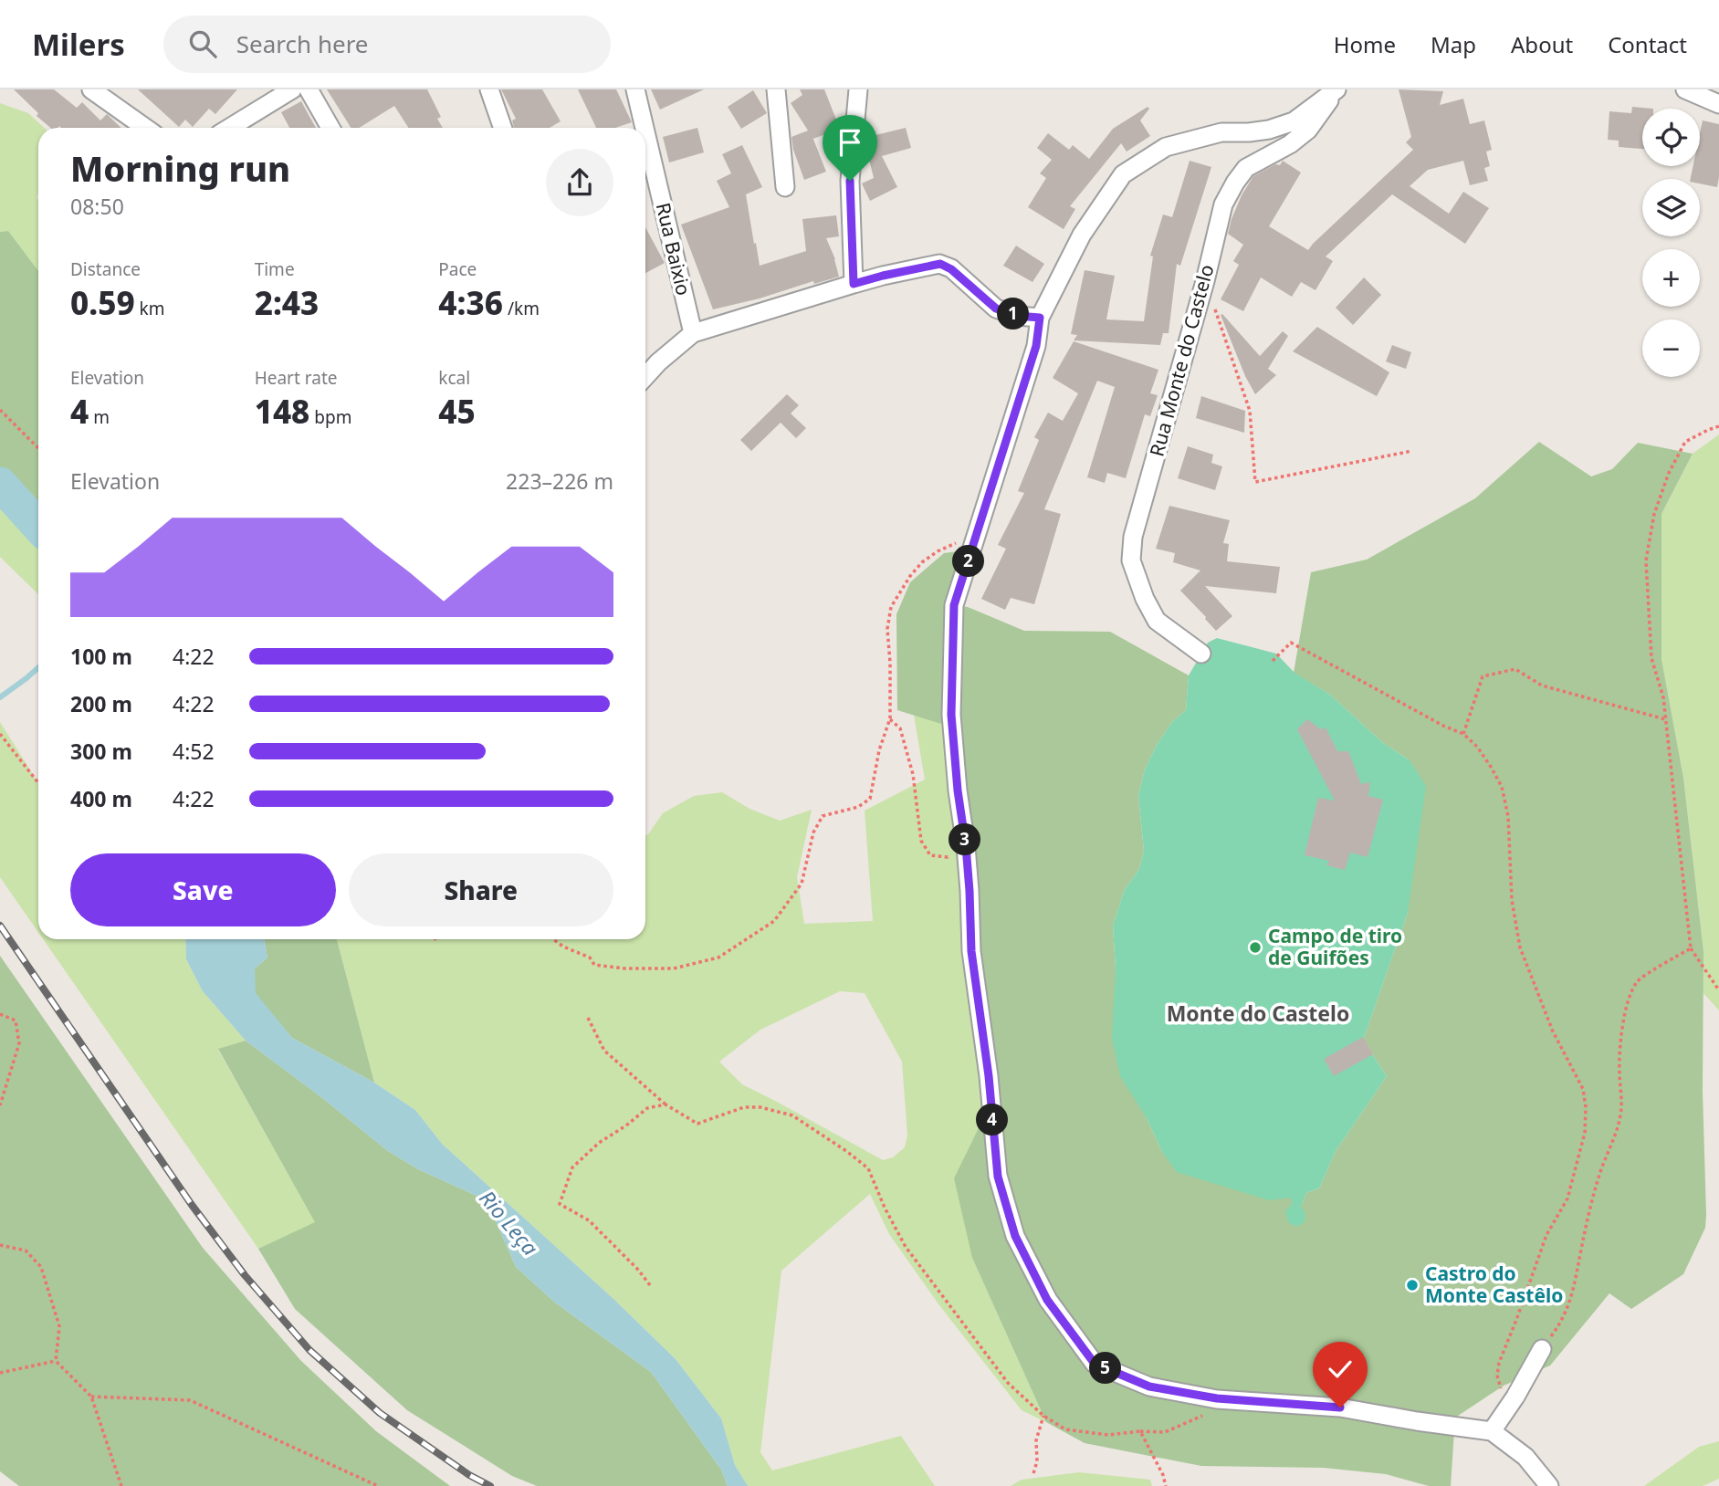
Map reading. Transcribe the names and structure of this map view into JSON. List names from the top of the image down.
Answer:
{
  "streets": {
    "street": ["Rua Baixio", "Rua Monte do Castelo"]
  },
  "districts": ["Monte do Castelo"],
  "water": ["Rio Leça"],
  "places": ["Campo de tiro de Guifões", "Castro do Monte Castêlo"],
  "page": {
    "header": "Milers",
    "search": "Search here",
    "nav": [
      "Home",
      "Map",
      "About",
      "Contact"
    ],
    "map_buttons": ["+", "−"],
    "heading": ["Morning run", "08:50"],
    "stats": [
      ["Distance", "0.59 km"],
      ["Time", "2:43"],
      ["Pace", "4:36 /km"],
      ["Elevation", "4 m"],
      ["Heart rate", "148 bpm"],
      ["kcal", "45"]
    ],
    "pins": [
      "1",
      "2",
      "3",
      "4",
      "5"
    ],
    "chart": ["Elevation", "223–226 m"],
    "list": [
      {
        "name": "100 m",
        "note": "4:22"
      },
      {
        "name": "200 m",
        "note": "4:22"
      },
      {
        "name": "300 m",
        "note": "4:52"
      },
      {
        "name": "400 m",
        "note": "4:22"
      }
    ],
    "buttons": ["Save", "Share"]
  }
}
